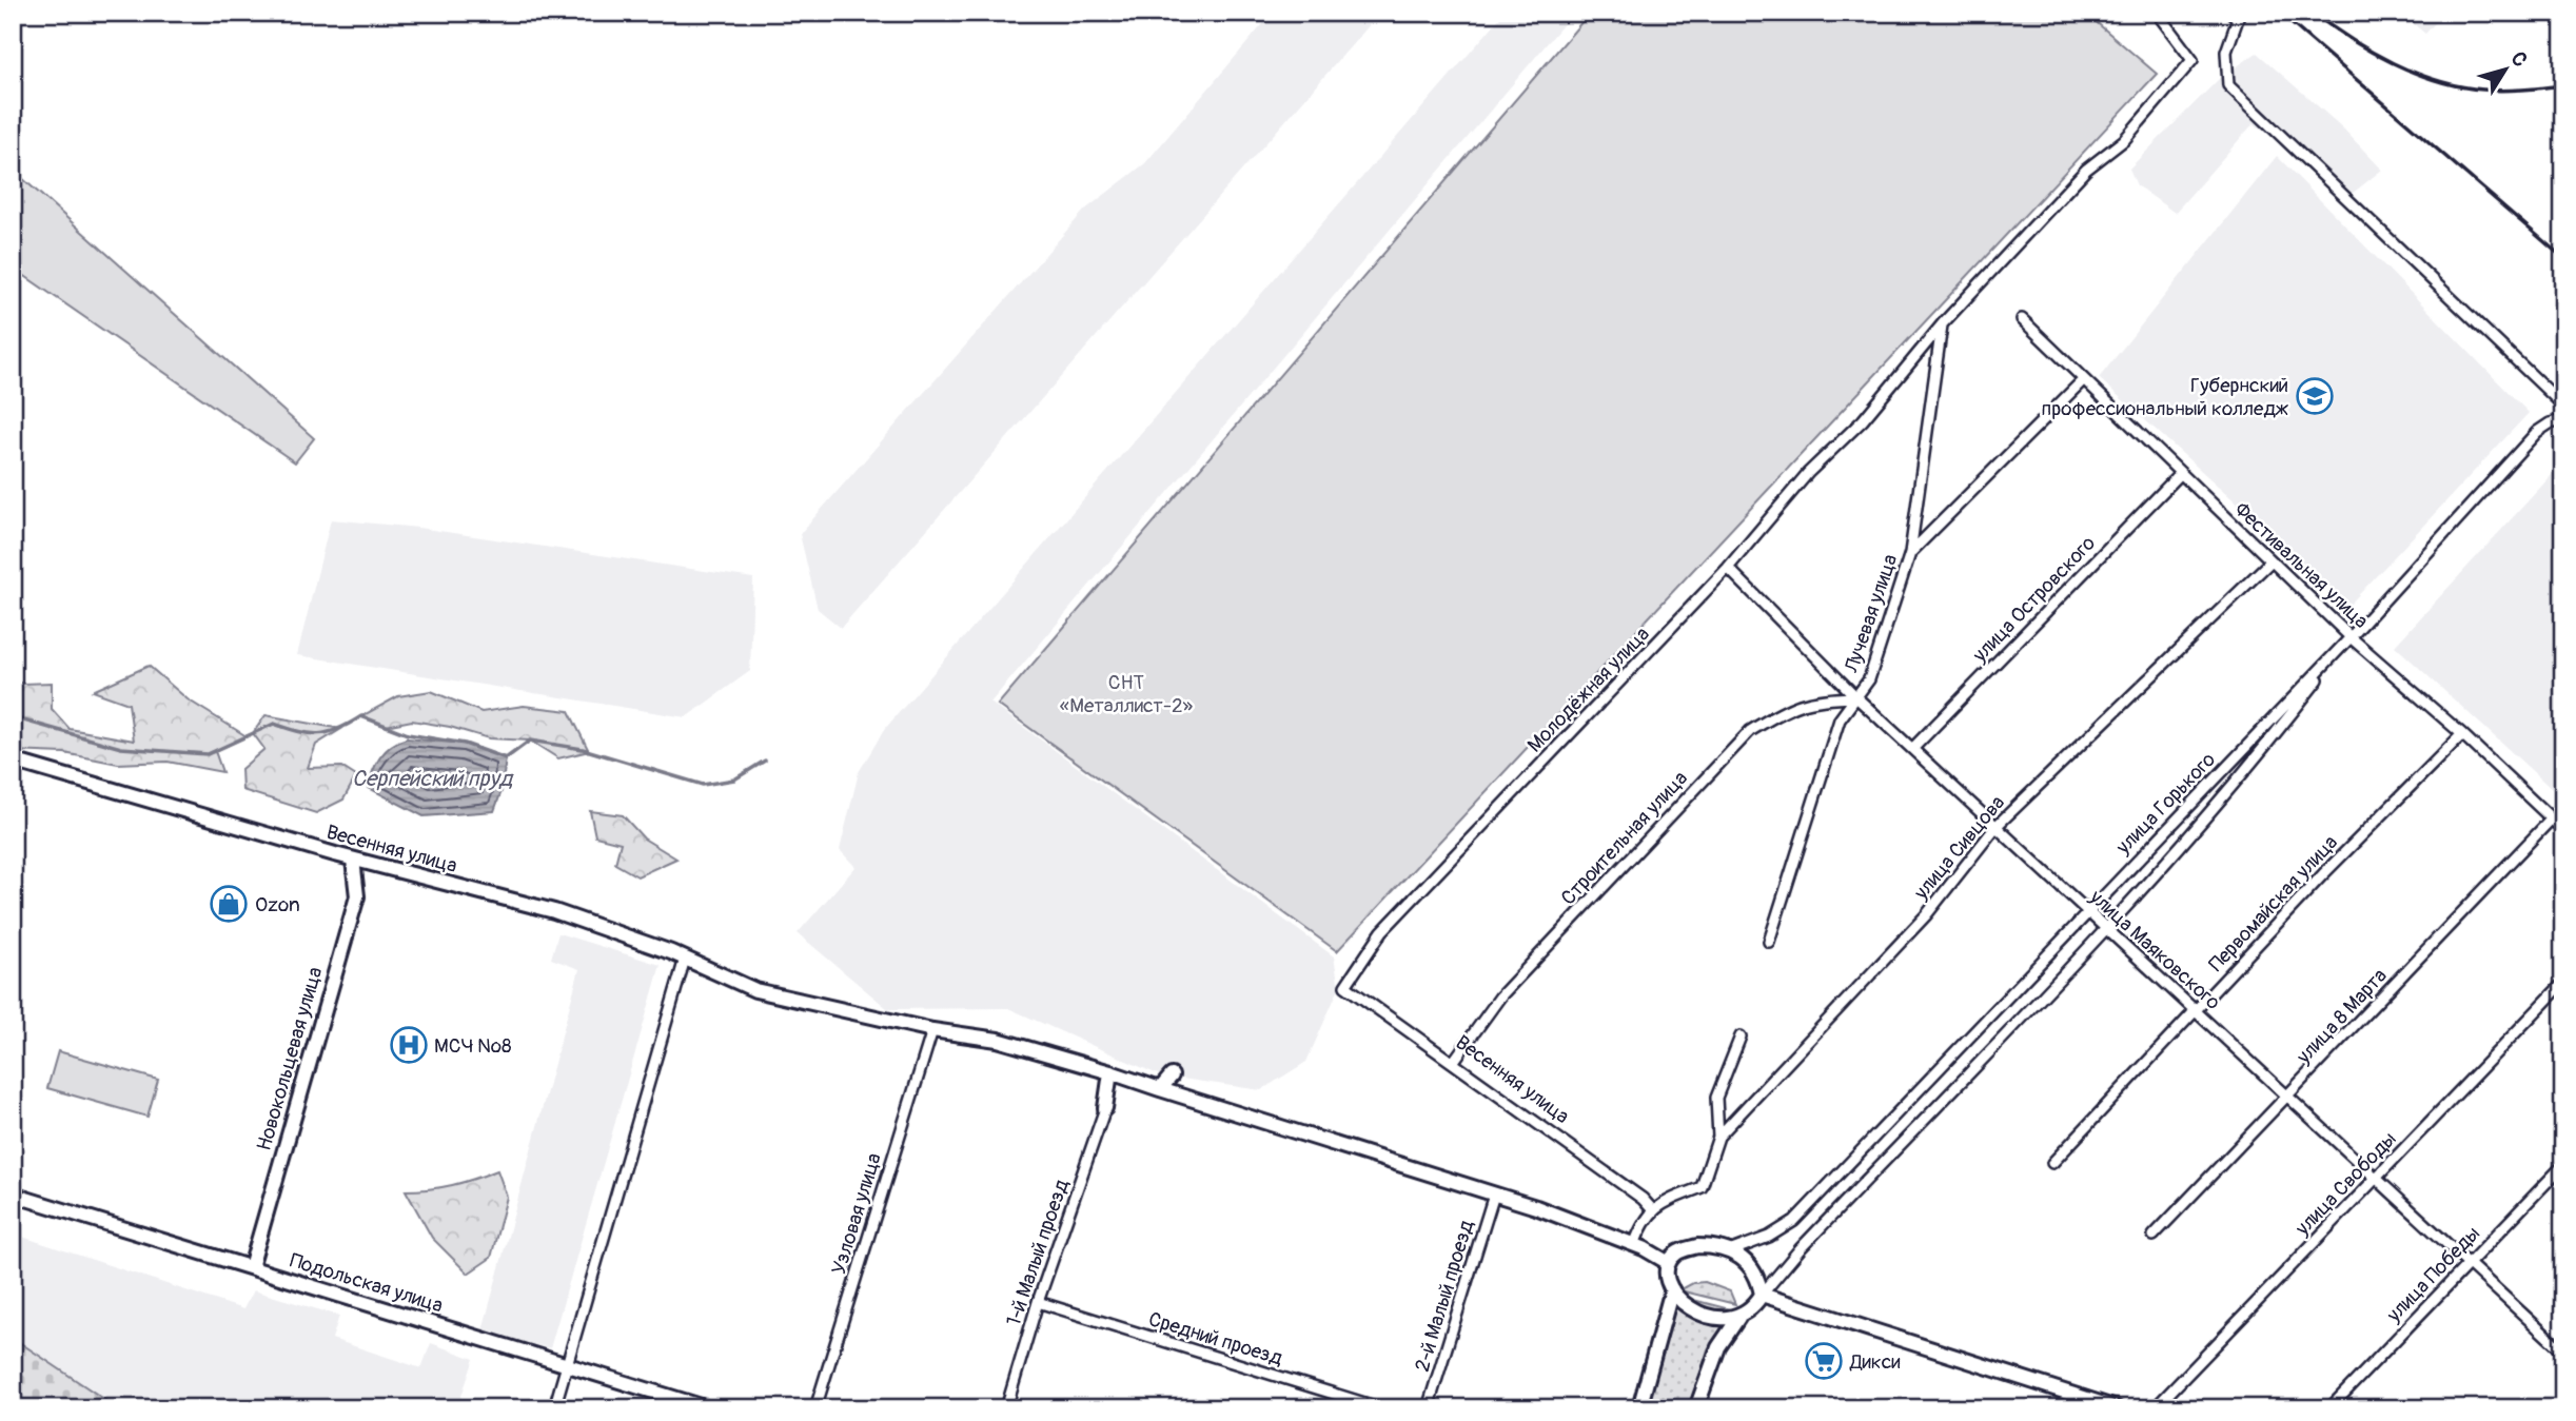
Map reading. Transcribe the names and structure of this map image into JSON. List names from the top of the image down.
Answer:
{
  "streets": {
    "street": [
      "Фестивальная улица",
      "улица Островского",
      "Лучевая улица",
      "Молодёжная улица",
      "улица Горького",
      "Строительная улица",
      "улица Сивцова",
      "Весенняя улица",
      "Первомайская улица",
      "улица Маяковского",
      "улица 8 Марта",
      "Новокольцевая улица",
      "улица Свободы",
      "Узловая улица",
      "1-й Малый проезд",
      "улица Победы",
      "Подольская улица",
      "2-й Малый проезд",
      "Средний проезд"
    ]
  },
  "crossings": [
    ["Фестивальная улица", "улица Островского"],
    ["Фестивальная улица", "улица Горького"],
    ["Фестивальная улица", "улица Сивцова"],
    ["Фестивальная улица", "Первомайская улица"],
    ["Фестивальная улица", "улица 8 Марта"],
    ["улица Островского", "улица Маяковского"],
    ["Лучевая улица", "Молодёжная улица"],
    ["Лучевая улица", "Строительная улица"],
    ["Лучевая улица", "улица Маяковского"],
    ["Молодёжная улица", "Весенняя улица"],
    ["Молодёжная улица", "улица Маяковского"],
    ["улица Горького", "Весенняя улица"],
    ["улица Горького", "улица Маяковского"],
    ["Строительная улица", "Весенняя улица"],
    ["Строительная улица", "улица Маяковского"],
    ["улица Сивцова", "улица Маяковского"],
    ["Весенняя улица", "Новокольцевая улица"],
    ["Весенняя улица", "Узловая улица"],
    ["Весенняя улица", "2-й Малый проезд"],
    ["Первомайская улица", "улица Маяковского"],
    ["улица Маяковского", "улица 8 Марта"],
    ["улица Маяковского", "улица Свободы"],
    ["улица Маяковского", "улица Победы"],
    ["Новокольцевая улица", "Подольская улица"],
    ["1-й Малый проезд", "Средний проезд"]
  ],
  "water": ["Серпейский пруд"],
  "parks": ["СНТ «Металлист-2»"],
  "places": {
    "school or university": ["Губернский профессиональный колледж"],
    "shop": ["Ozon"],
    "hospital": ["МСЧ №8"],
    "supermarket": ["Дикси"]
  },
  "north": "top right"
}
